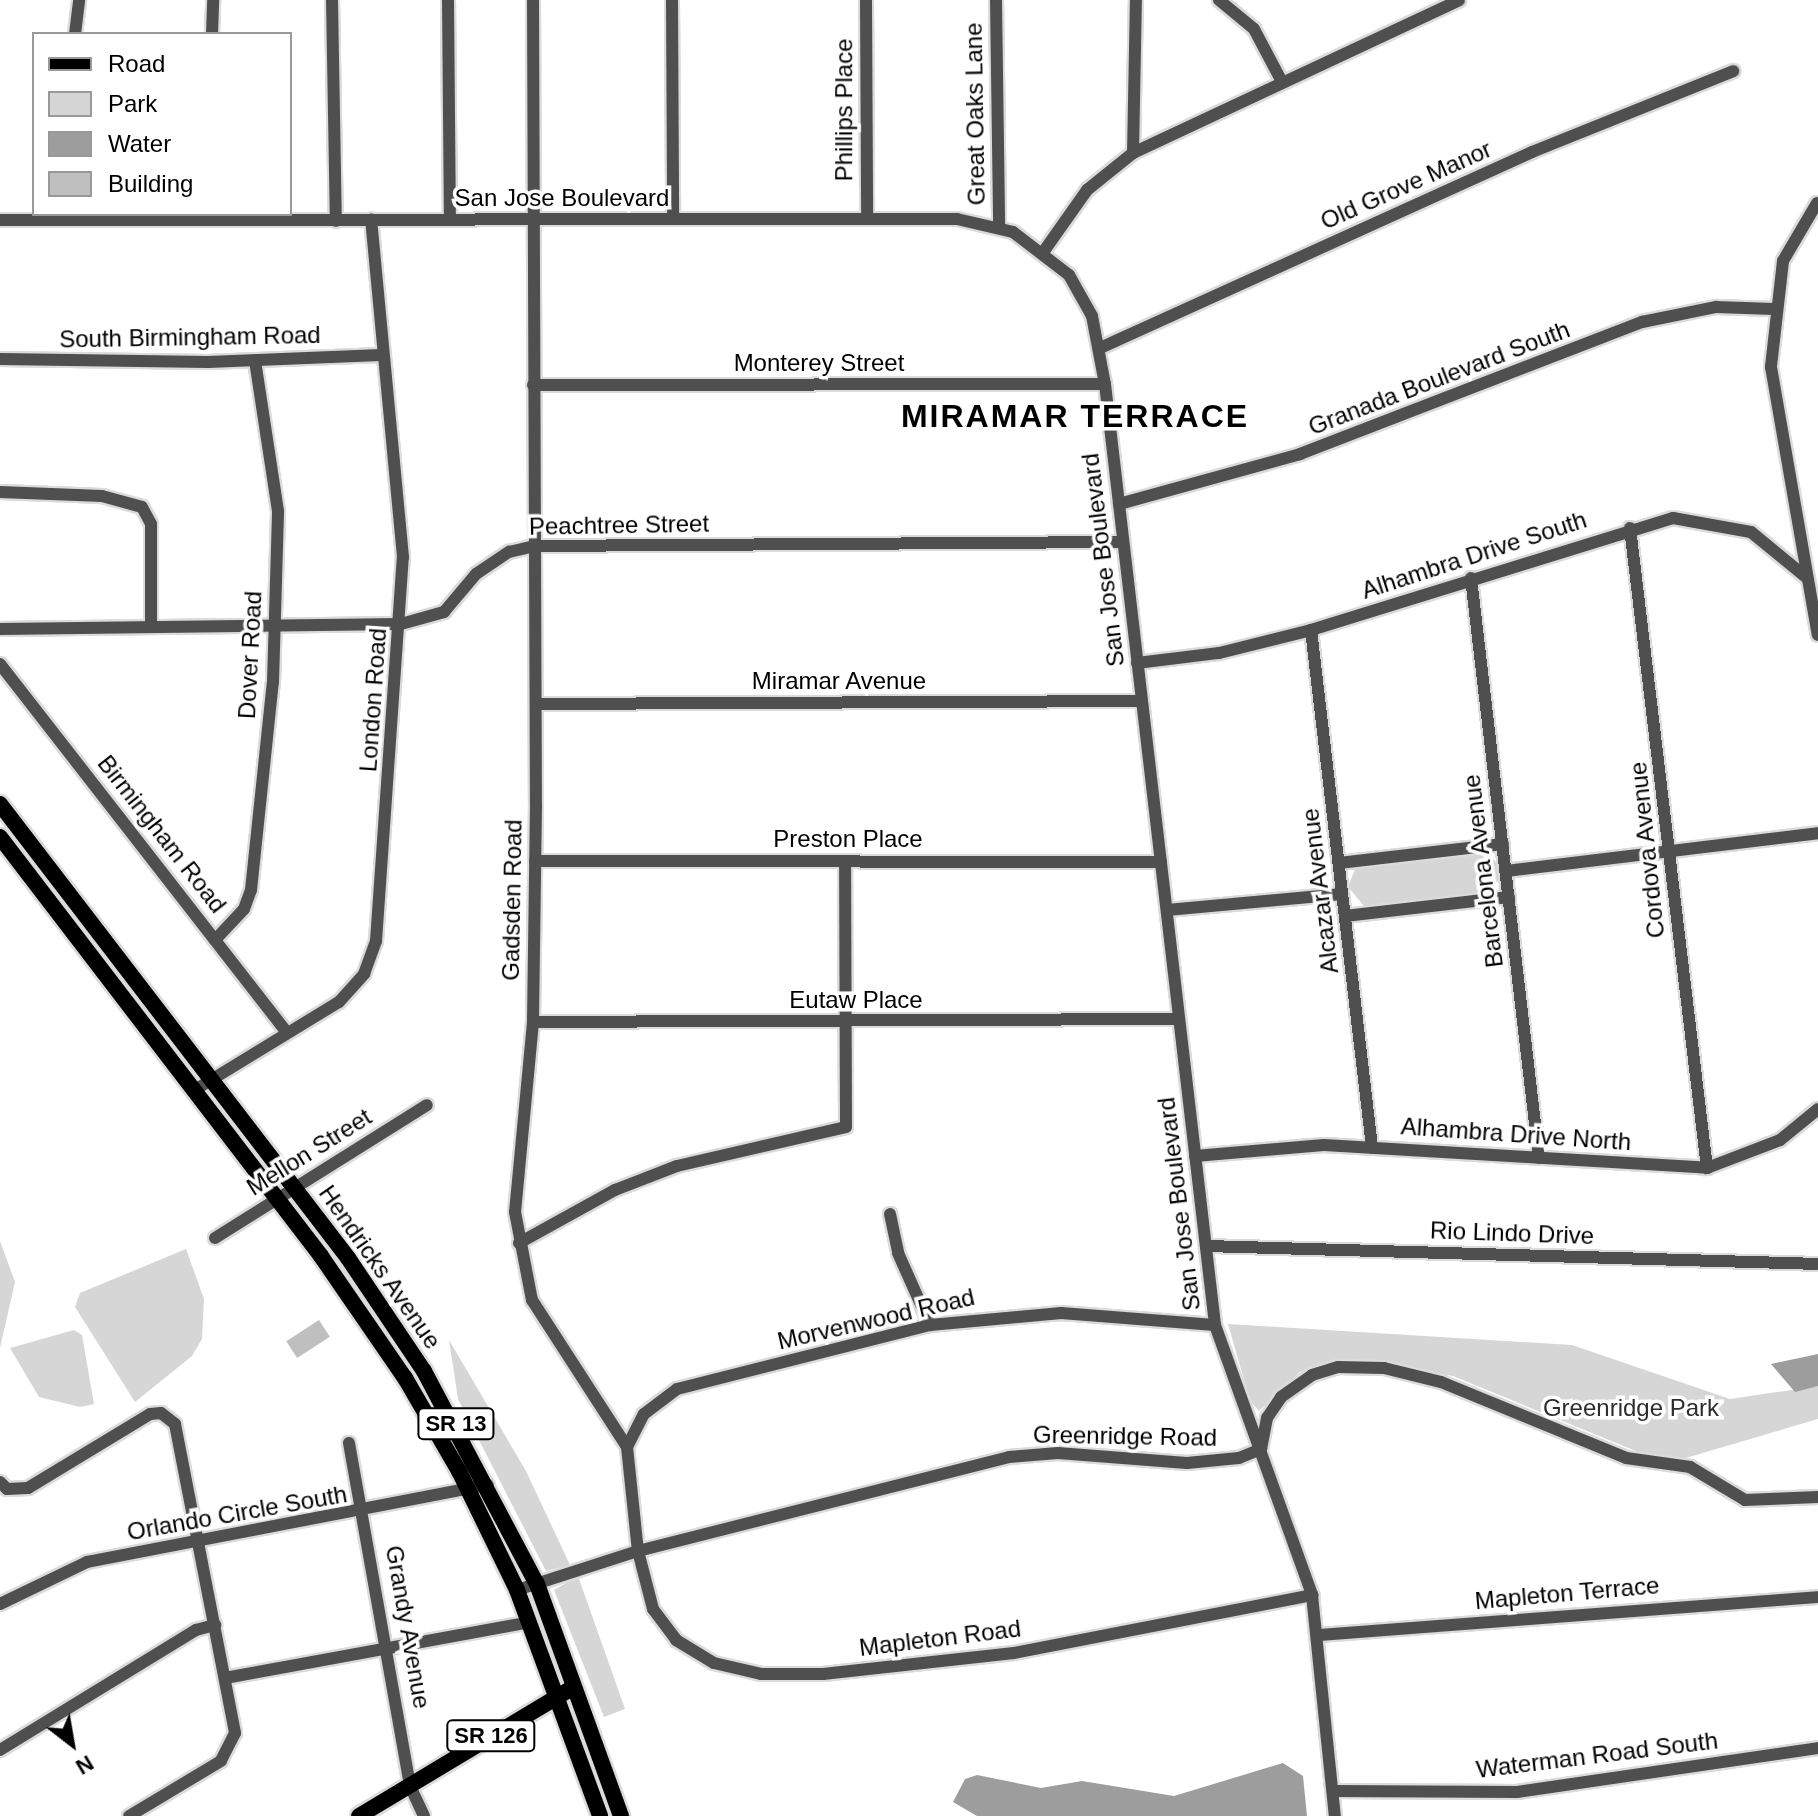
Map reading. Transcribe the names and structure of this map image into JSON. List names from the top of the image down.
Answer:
{
  "streets": {
    "main road": ["Hendricks Avenue", "SR 13", "SR 126"],
    "street": [
      "Phillips Place",
      "Great Oaks Lane",
      "Old Grove Manor",
      "San Jose Boulevard",
      "South Birmingham Road",
      "Monterey Street",
      "Granada Boulevard South",
      "Peachtree Street",
      "Alhambra Drive South",
      "Dover Road",
      "Miramar Avenue",
      "London Road",
      "Birmingham Road",
      "Preston Place",
      "Cordova Avenue",
      "Barcelona Avenue",
      "Alcazar Avenue",
      "Gadsden Road",
      "Eutaw Place",
      "Alhambra Drive North",
      "Mellon Street",
      "Rio Lindo Drive",
      "Morvenwood Road",
      "Greenridge Road",
      "Orlando Circle South",
      "Mapleton Terrace",
      "Grandy Avenue",
      "Mapleton Road",
      "Waterman Road South"
    ]
  },
  "crossings": [
    ["Phillips Place", "San Jose Boulevard"],
    ["Great Oaks Lane", "San Jose Boulevard"],
    ["Old Grove Manor", "San Jose Boulevard"],
    ["San Jose Boulevard", "Monterey Street"],
    ["San Jose Boulevard", "Granada Boulevard South"],
    ["San Jose Boulevard", "Peachtree Street"],
    ["San Jose Boulevard", "Alhambra Drive South"],
    ["San Jose Boulevard", "Miramar Avenue"],
    ["San Jose Boulevard", "London Road"],
    ["San Jose Boulevard", "Preston Place"],
    ["San Jose Boulevard", "Gadsden Road"],
    ["San Jose Boulevard", "Eutaw Place"],
    ["San Jose Boulevard", "Alhambra Drive North"],
    ["San Jose Boulevard", "Rio Lindo Drive"],
    ["San Jose Boulevard", "Morvenwood Road"],
    ["San Jose Boulevard", "Greenridge Road"],
    ["San Jose Boulevard", "Mapleton Terrace"],
    ["San Jose Boulevard", "Mapleton Road"],
    ["San Jose Boulevard", "Waterman Road South"],
    ["South Birmingham Road", "Dover Road"],
    ["South Birmingham Road", "London Road"],
    ["Monterey Street", "Gadsden Road"],
    ["Peachtree Street", "Dover Road"],
    ["Peachtree Street", "London Road"],
    ["Peachtree Street", "Gadsden Road"],
    ["Alhambra Drive South", "Cordova Avenue"],
    ["Alhambra Drive South", "Barcelona Avenue"],
    ["Alhambra Drive South", "Alcazar Avenue"],
    ["Dover Road", "Birmingham Road"],
    ["Miramar Avenue", "Gadsden Road"],
    ["London Road", "Birmingham Road"],
    ["London Road", "Hendricks Avenue"],
    ["Preston Place", "Gadsden Road"],
    ["Cordova Avenue", "Alhambra Drive North"],
    ["Barcelona Avenue", "Alhambra Drive North"],
    ["Alcazar Avenue", "Alhambra Drive North"],
    ["Gadsden Road", "Eutaw Place"],
    ["Gadsden Road", "Morvenwood Road"],
    ["Gadsden Road", "Greenridge Road"],
    ["Gadsden Road", "Mapleton Road"],
    ["Mellon Street", "Hendricks Avenue"],
    ["Hendricks Avenue", "Greenridge Road"],
    ["Hendricks Avenue", "Orlando Circle South"],
    ["Hendricks Avenue", "SR 126"],
    ["Greenridge Road", "Mapleton Road"],
    ["Orlando Circle South", "Grandy Avenue"],
    ["Grandy Avenue", "SR 126"]
  ],
  "districts": ["MIRAMAR TERRACE"],
  "parks": ["Greenridge Park"],
  "legend": [
    "Road",
    "Park",
    "Water",
    "Building"
  ],
  "north": "bottom right"
}
